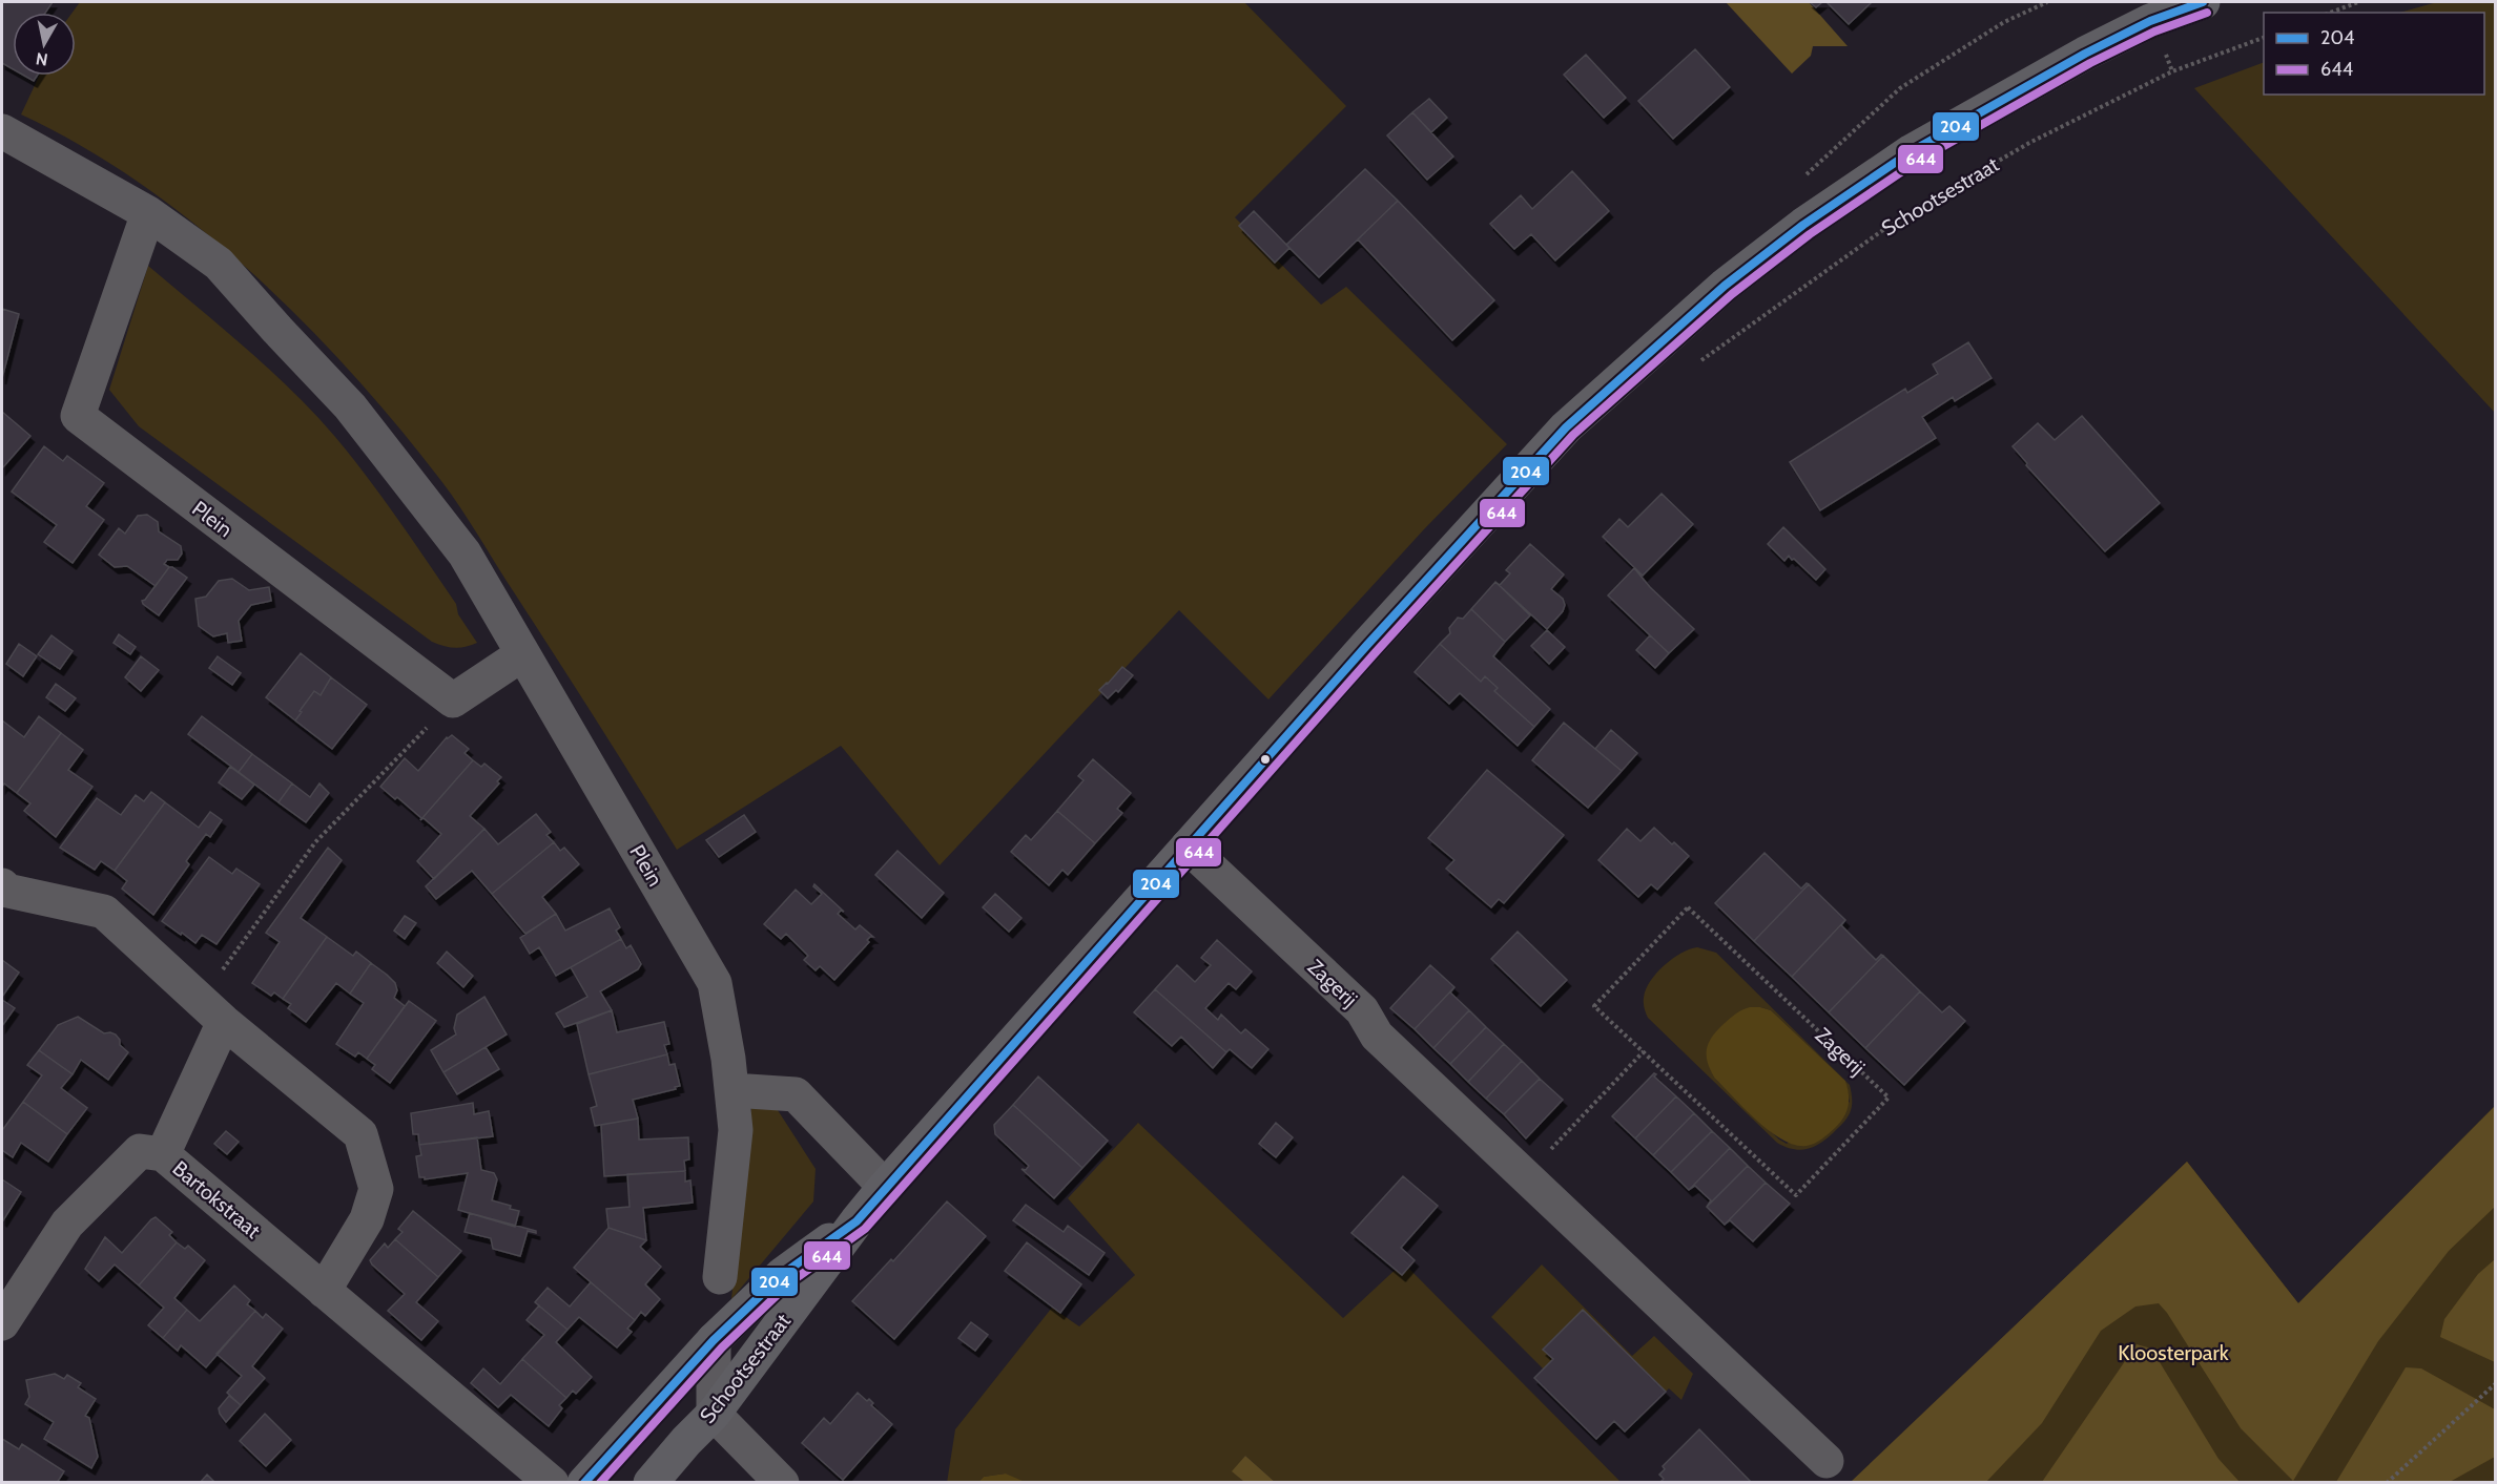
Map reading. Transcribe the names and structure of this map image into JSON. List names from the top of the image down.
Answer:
{
  "streets": {
    "main road": ["Schootsestraat"],
    "street": ["Plein", "Zagerij", "Bartokstraat"]
  },
  "crossings": [
    ["Schootsestraat", "Zagerij"]
  ],
  "parks": ["Kloosterpark"],
  "lines": ["transit line 204", "transit line 644"],
  "legend": ["204", "644"],
  "north": "bottom"
}
